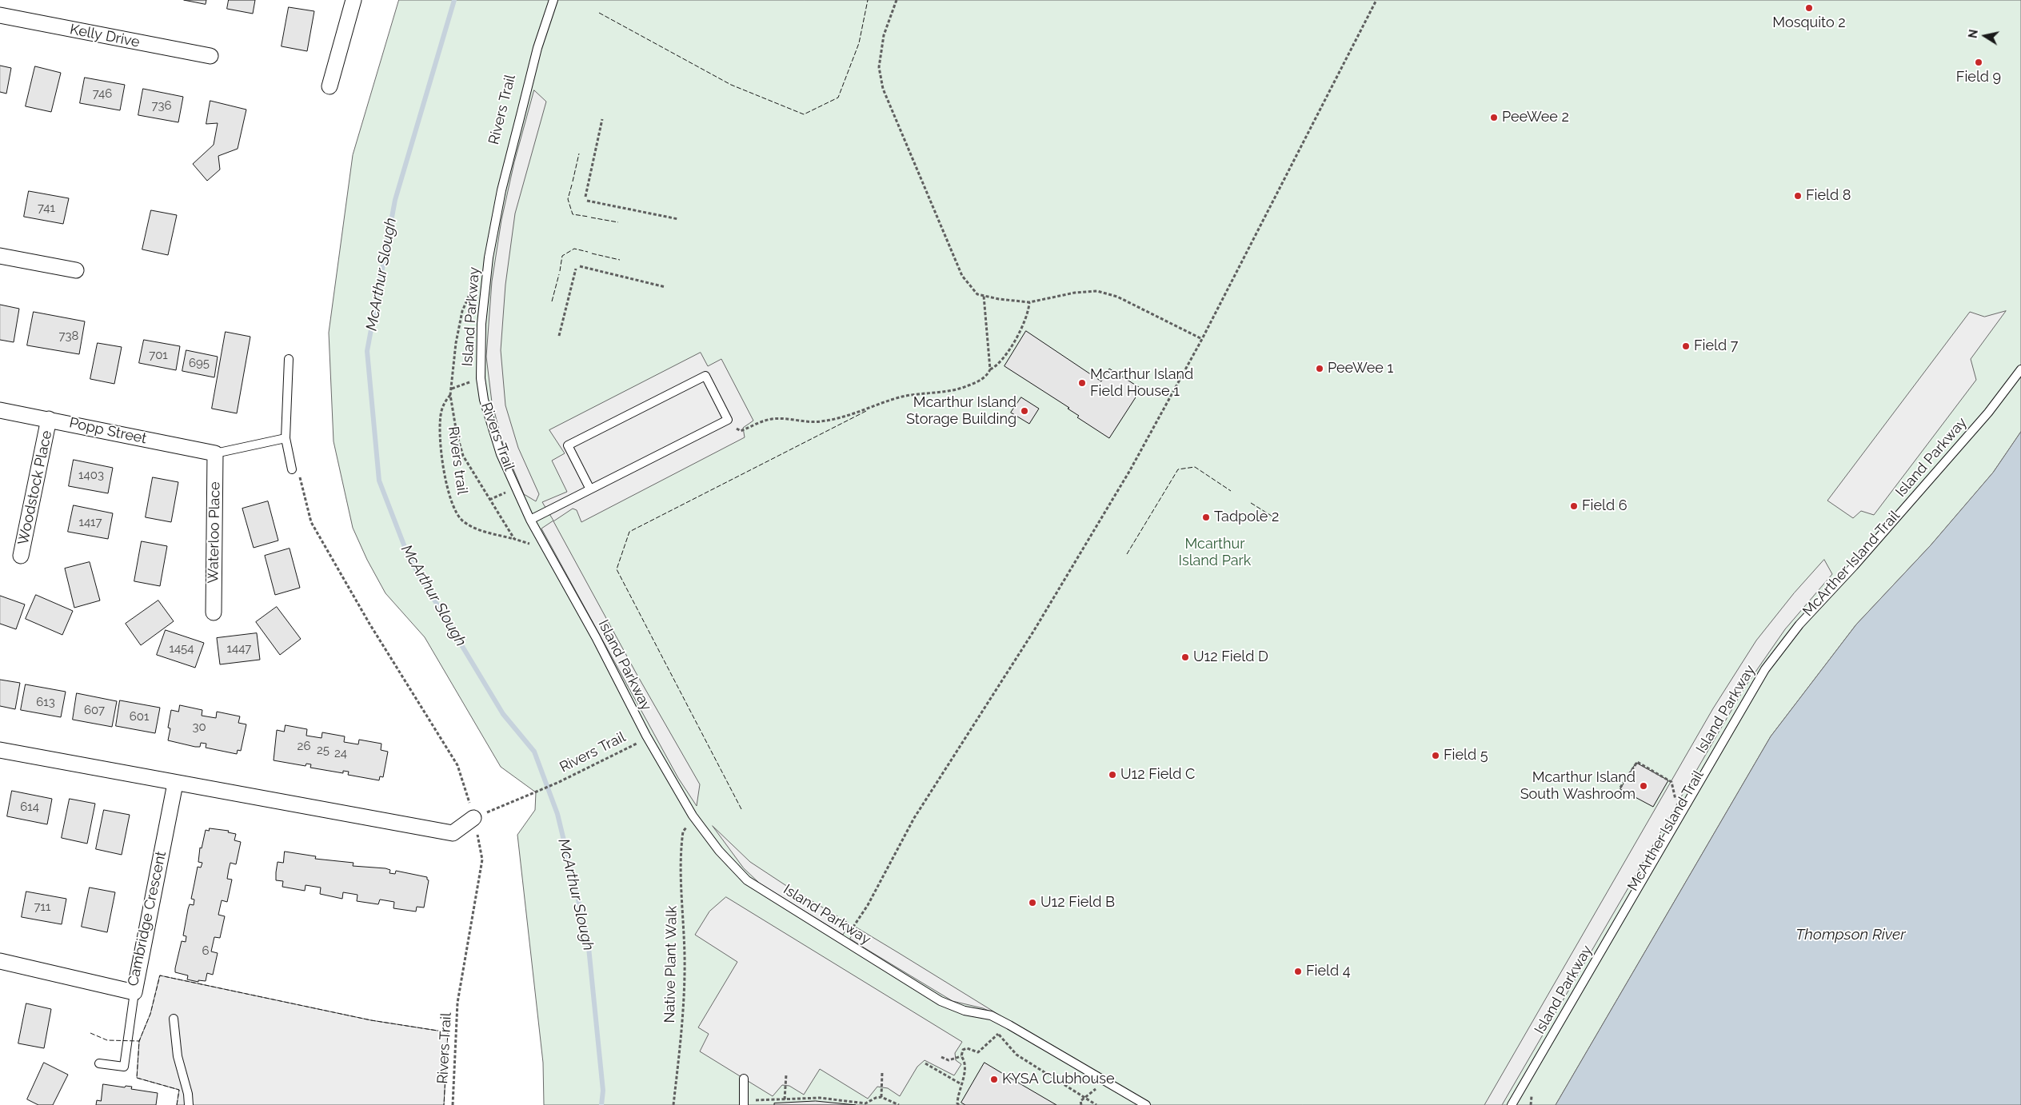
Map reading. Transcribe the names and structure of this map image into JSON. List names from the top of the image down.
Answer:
{
  "streets": {
    "street": [
      "Kelly Drive",
      "Popp Street",
      "Woodstock Place",
      "Waterloo Place",
      "Cambridge Crescent"
    ],
    "lane": ["Island Parkway"],
    "path": ["Rivers Trail", "Rivers trail", "Native Plant Walk"]
  },
  "crossings": [
    ["Rivers Trail", "Rivers trail"],
    ["Popp Street", "Woodstock Place"],
    ["Popp Street", "Waterloo Place"]
  ],
  "water": ["McArthur Slough", "Thompson River"],
  "parks": ["Mcarthur Island Park"],
  "places": [
    "Mosquito 2",
    "Field 9",
    "PeeWee 2",
    "Field 8",
    "Field 7",
    "PeeWee 1",
    "Mcarthur Island Field House 1",
    "Mcarthur Island Storage Building",
    "Field 6",
    "Tadpole 2",
    "U12 Field D",
    "Field 5",
    "U12 Field C",
    "Mcarthur Island South Washroom",
    "U12 Field B",
    "Field 4",
    "KYSA Clubhouse"
  ],
  "house_numbers": [
    "746",
    "736",
    "741",
    "738",
    "701",
    "695",
    "1403",
    "1417",
    "1454",
    "1447",
    "613",
    "607",
    "601",
    "30",
    "26",
    "25",
    "24",
    "614",
    "711",
    "6"
  ],
  "north": "left"
}
